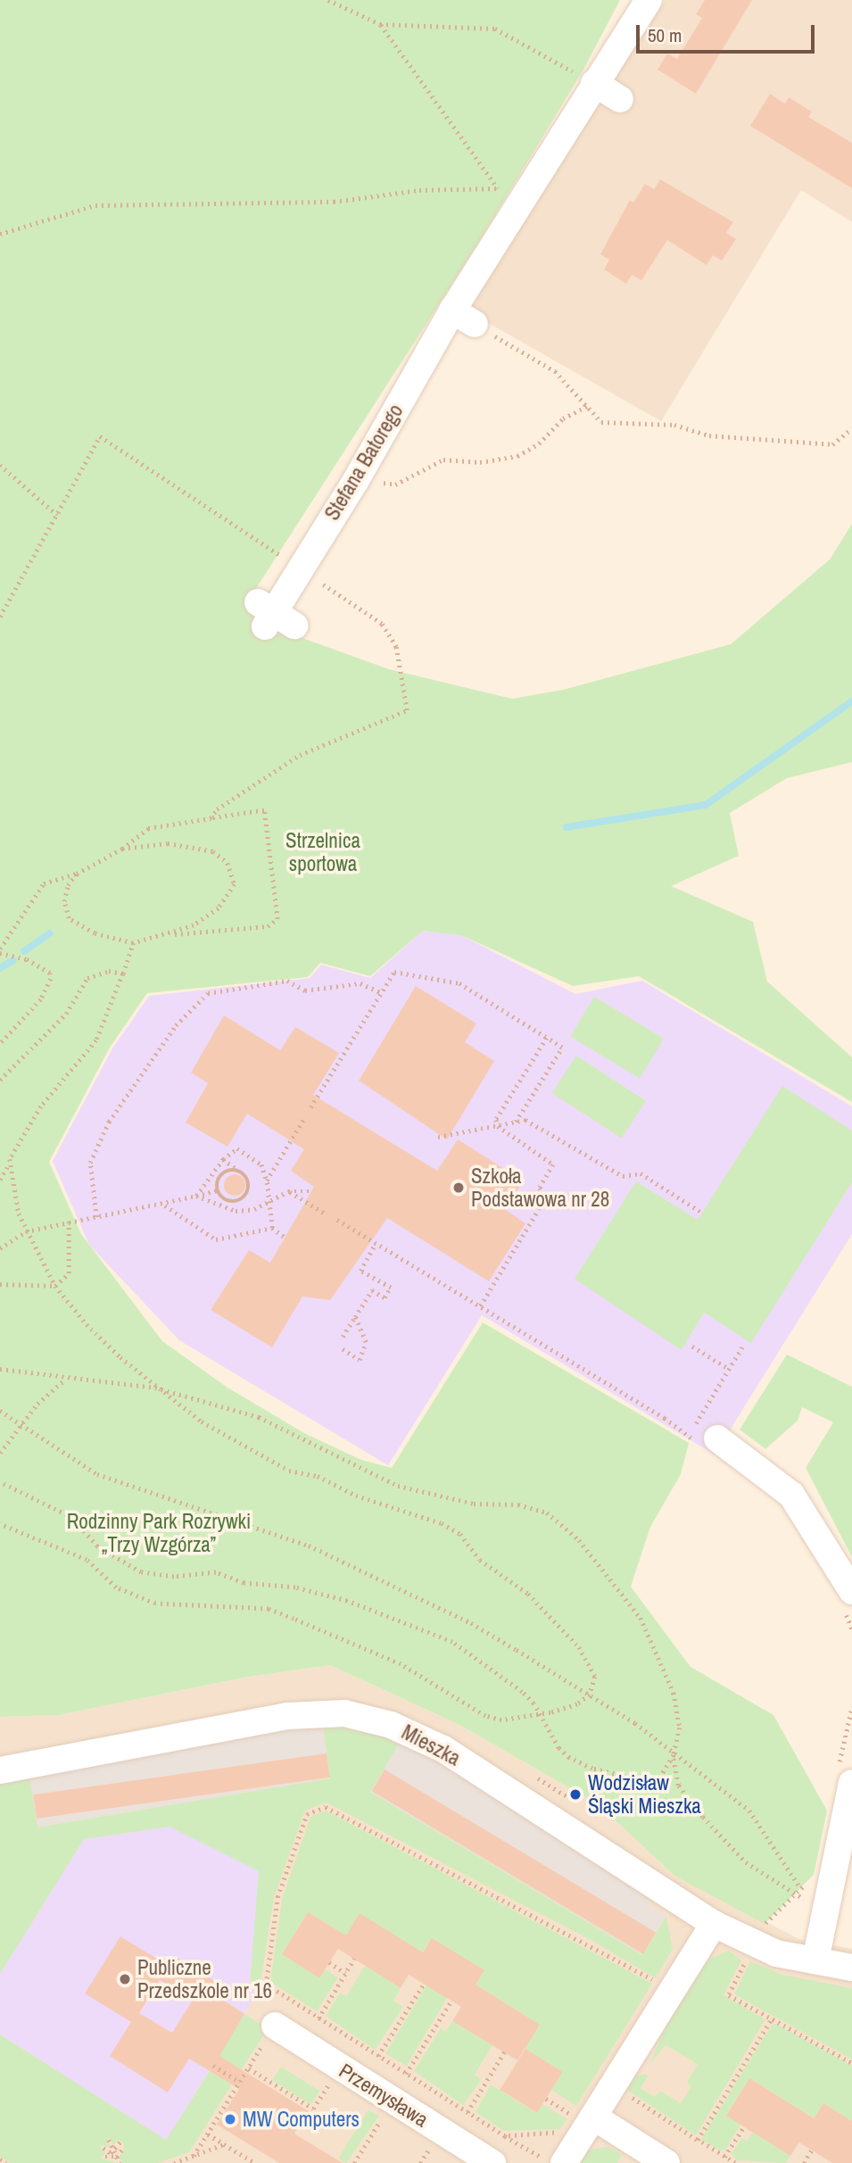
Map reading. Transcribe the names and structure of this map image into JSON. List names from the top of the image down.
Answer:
{
  "streets": {
    "street": ["Stefana Batorego", "Mieszka", "Przemysława"]
  },
  "parks": ["Strzelnica sportowa", "Rodzinny Park Rozrywki „Trzy Wzgórza”"],
  "places": [
    "Szkoła Podstawowa nr 28",
    "Wodzisław Śląski Mieszka",
    "Publiczne Przedszkole nr 16",
    "MW Computers"
  ],
  "scale_bar": "50 m"
}
